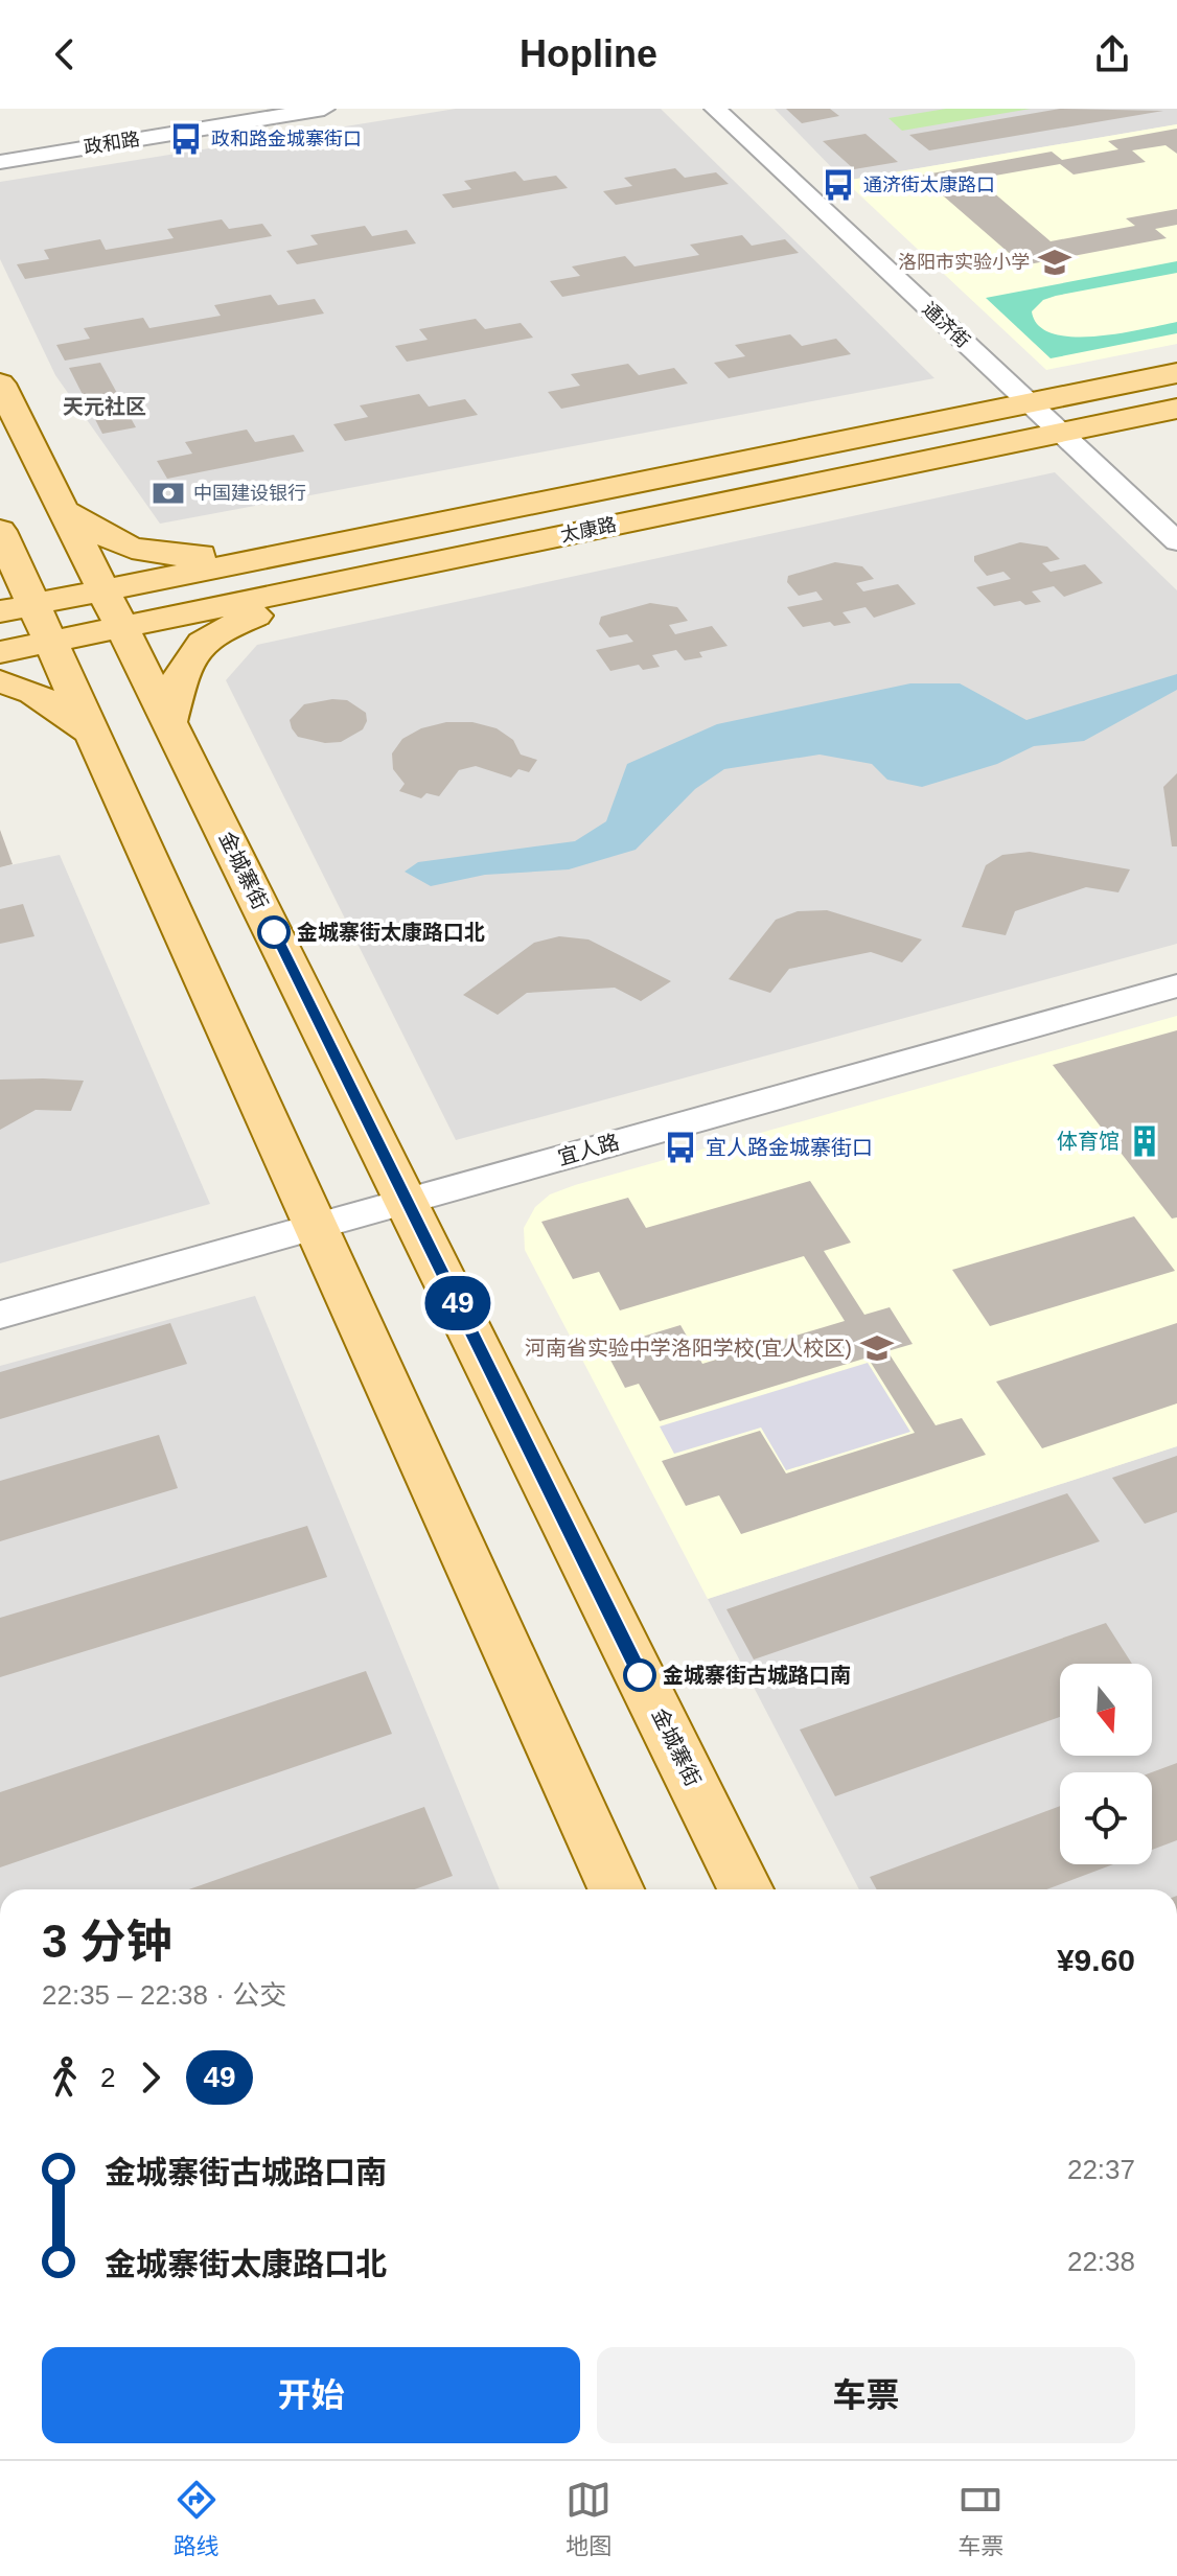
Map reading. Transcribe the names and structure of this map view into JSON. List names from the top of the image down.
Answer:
{
  "streets": {
    "main road": ["太康路", "金城寨街"],
    "street": ["政和路", "通济街", "宜人路"]
  },
  "crossings": [
    ["通济街", "太康路"],
    ["太康路", "金城寨街"],
    ["金城寨街", "宜人路"]
  ],
  "districts": ["天元社区"],
  "places": {
    "bus stop": ["政和路金城寨街口", "通济街太康路口", "宜人路金城寨街口"],
    "school or university": ["洛阳市实验小学", "河南省实验中学洛阳学校(宜人校区)"],
    "bank": ["中国建设银行"],
    "other": ["金城寨街太康路口北", "金城寨街古城路口南"],
    "building": ["体育馆"]
  },
  "lines": ["bus line 49"],
  "north": "bottom",
  "page": {
    "header": "Hopline",
    "on_map": "49",
    "heading": ["3 分钟", "22:35 – 22:38 · 公交", "¥9.60"],
    "legs": ["2", "49"],
    "list": [
      {
        "name": "金城寨街古城路口南",
        "value": "22:37"
      },
      {
        "name": "金城寨街太康路口北",
        "value": "22:38"
      }
    ],
    "buttons": ["开始", "车票"],
    "tabs": ["路线", "地图", "车票"]
  }
}
